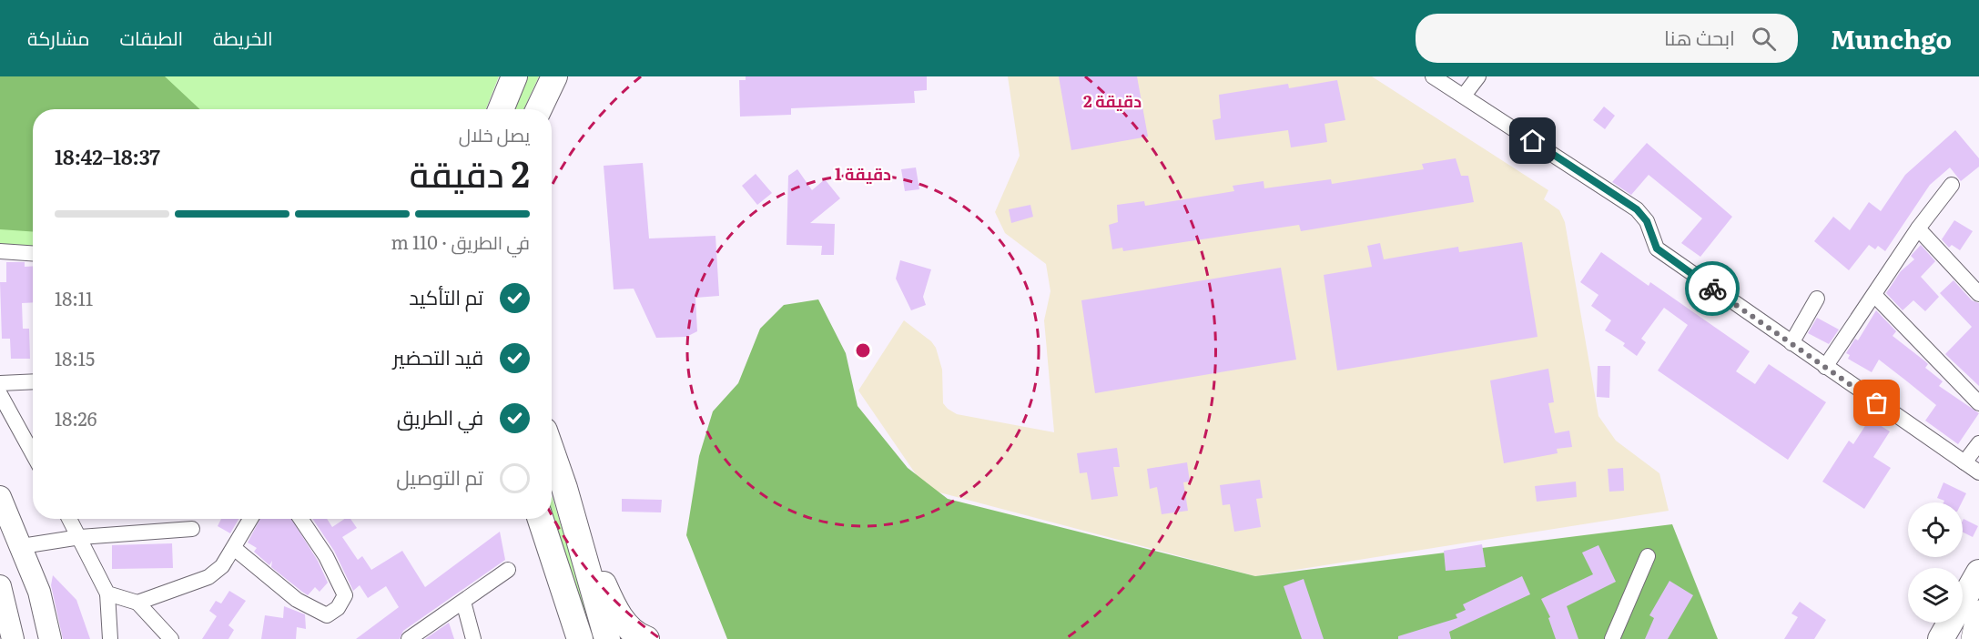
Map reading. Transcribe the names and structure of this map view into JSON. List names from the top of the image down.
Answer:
{
  "page": {
    "header": "Munchgo",
    "search": "ابحث هنا",
    "nav": ["الخريطة", "الطبقات", "مشاركة"],
    "heading": ["2 دقيقة", "يصل خلال", "18:37–18:42"],
    "bar": "في الطريق · 110 m",
    "list": [
      ["تم التأكيد", "18:11"],
      ["قيد التحضير", "18:15"],
      ["في الطريق", "18:26"],
      "تم التوصيل"
    ]
  },
  "rings": ["2 دقيقة", "1 دقيقة"]
}
